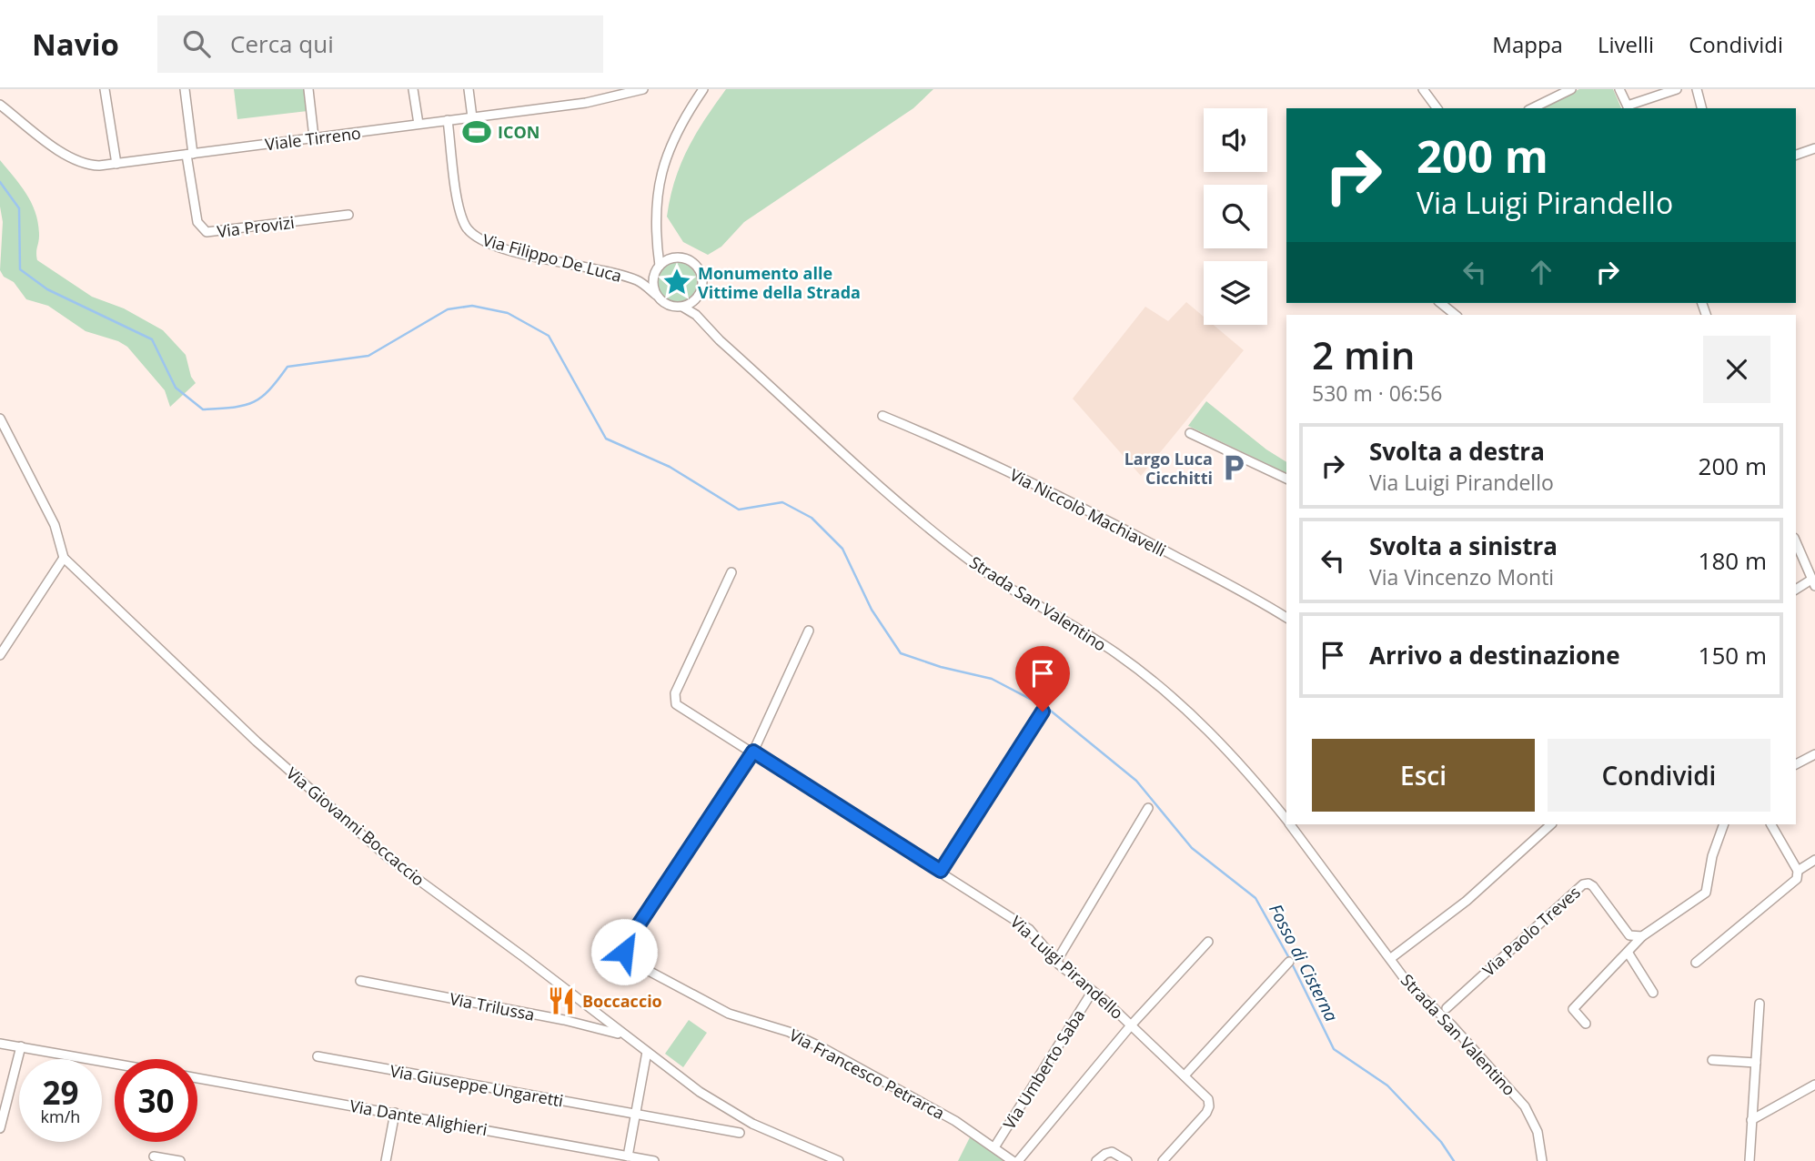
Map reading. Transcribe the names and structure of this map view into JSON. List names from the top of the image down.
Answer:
{
  "streets": {
    "street": [
      "Viale Tirreno",
      "Via Provizi",
      "Via Filippo De Luca",
      "Via Niccolò Machiavelli",
      "Strada San Valentino",
      "Via Giovanni Boccaccio",
      "Via Paolo Treves",
      "Via Luigi Pirandello",
      "Via Trilussa",
      "Via Umberto Saba",
      "Via Francesco Petrarca",
      "Via Giuseppe Ungaretti",
      "Via Dante Alighieri"
    ]
  },
  "crossings": [
    ["Viale Tirreno", "Via Provizi"],
    ["Viale Tirreno", "Via Filippo De Luca"],
    ["Via Giovanni Boccaccio", "Via Trilussa"],
    ["Via Luigi Pirandello", "Via Umberto Saba"],
    ["Via Luigi Pirandello", "Via Francesco Petrarca"],
    ["Via Umberto Saba", "Via Francesco Petrarca"]
  ],
  "water": ["Fosso di Cisterna"],
  "places": {
    "sports": ["ICON"],
    "place": ["Monumento alle Vittime della Strada"],
    "parking": ["Largo Luca Cicchitti"],
    "restaurant": ["Boccaccio"]
  },
  "page": {
    "header": "Navio",
    "search": "Cerca qui",
    "nav": ["Mappa", "Livelli", "Condividi"],
    "turn": ["200 m", "Via Luigi Pirandello"],
    "heading": ["2 min", "530 m · 06:56"],
    "list": [
      {
        "name": "Svolta a destra",
        "note": "Via Luigi Pirandello",
        "value": "200 m"
      },
      {
        "name": "Svolta a sinistra",
        "note": "Via Vincenzo Monti",
        "value": "180 m"
      },
      {
        "name": "Arrivo a destinazione",
        "value": "150 m"
      }
    ],
    "buttons": ["Esci", "Condividi"],
    "speed": "29 km/h",
    "limit": "30"
  }
}
